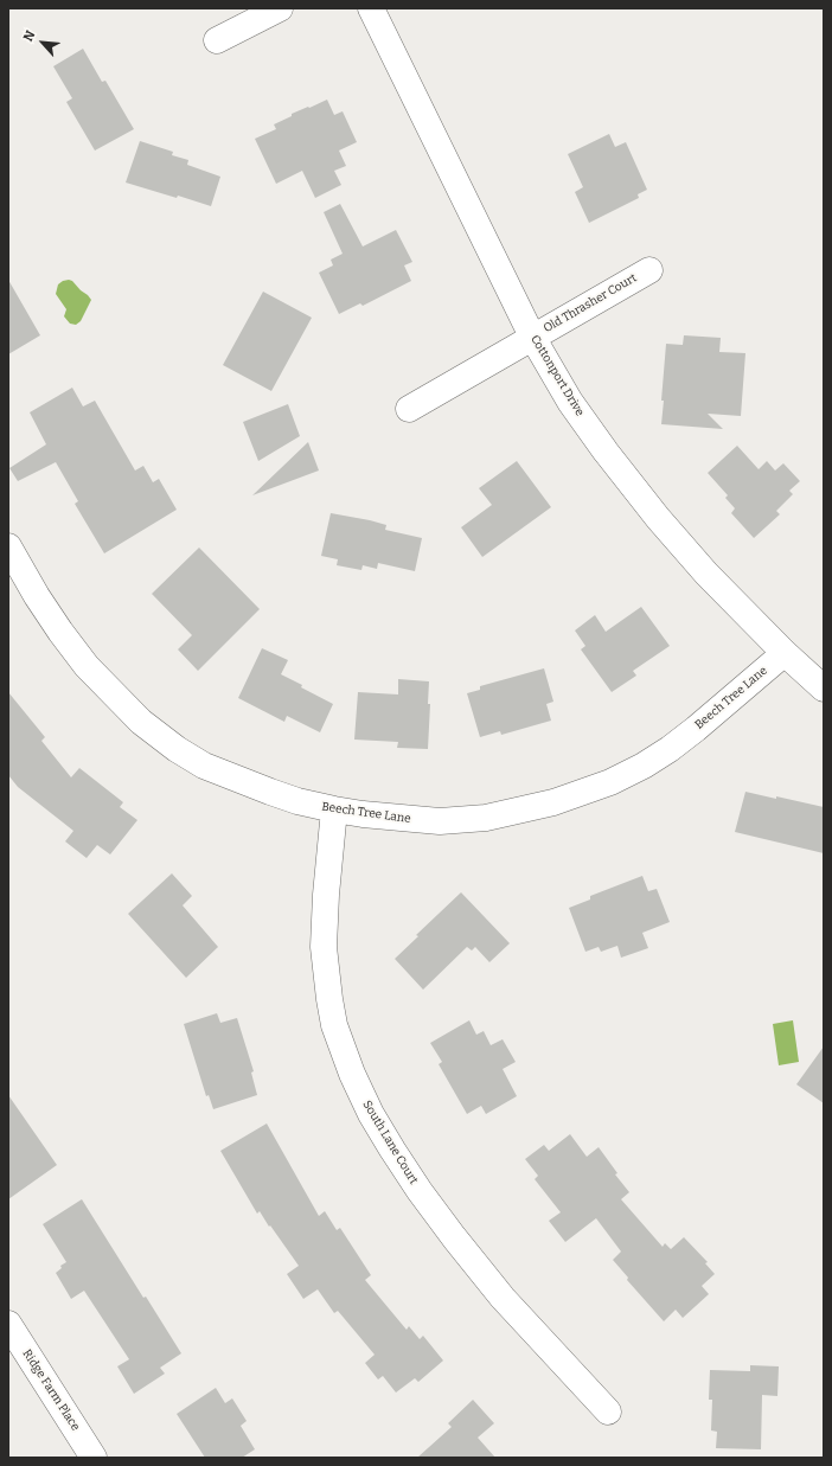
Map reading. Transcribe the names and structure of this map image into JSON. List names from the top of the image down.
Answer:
{
  "streets": {
    "street": [
      "Old Thrasher Court",
      "Cottonport Drive",
      "Beech Tree Lane",
      "South Lane Court",
      "Ridge Farm Place"
    ]
  },
  "crossings": [
    ["Old Thrasher Court", "Cottonport Drive"],
    ["Cottonport Drive", "Beech Tree Lane"],
    ["Beech Tree Lane", "South Lane Court"]
  ],
  "north": "top left"
}
